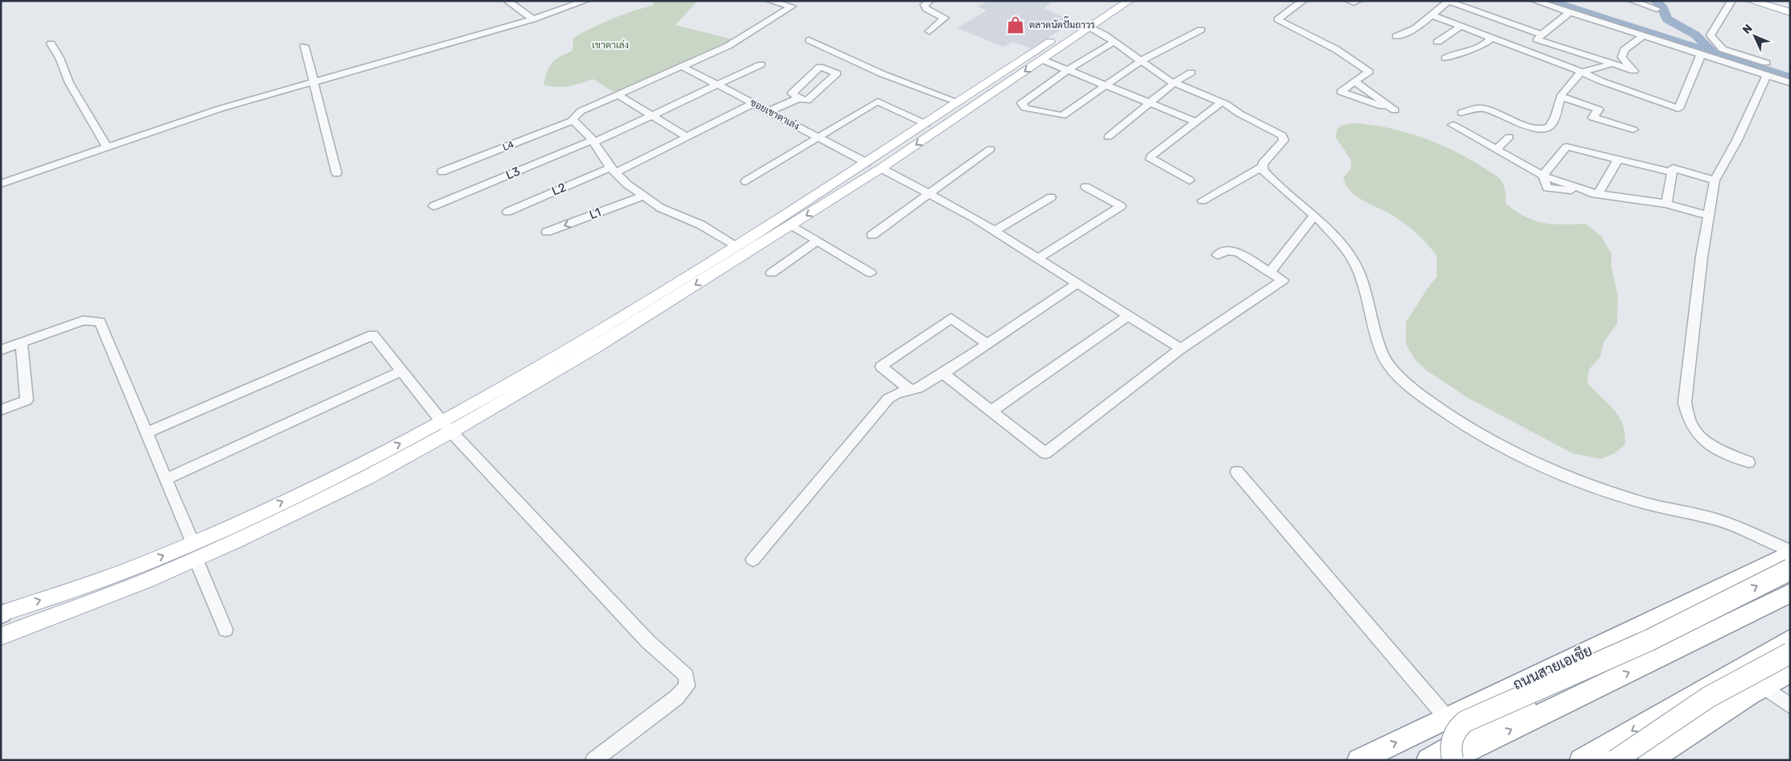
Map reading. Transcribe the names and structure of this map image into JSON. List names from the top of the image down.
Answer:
{
  "streets": {
    "highway": ["ถนนสายเอเชีย"],
    "street": [
      "ซอยเขาตาเล่ง",
      "L4",
      "L3",
      "L2",
      "L1"
    ]
  },
  "crossings": [
    ["ซอยเขาตาเล่ง", "L4"],
    ["ซอยเขาตาเล่ง", "L3"],
    ["ซอยเขาตาเล่ง", "L2"]
  ],
  "one_way": ["L1"],
  "parks": ["เขาตาเล่ง"],
  "places": {
    "shop": ["ตลาดนัดปั๊มถาวร"]
  },
  "north": "top left"
}
